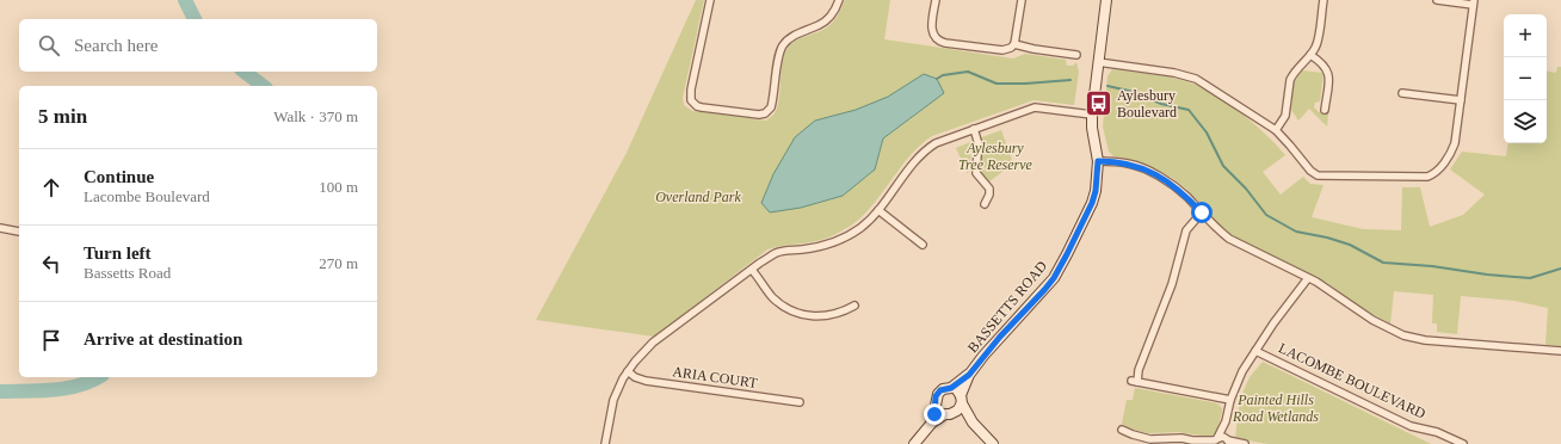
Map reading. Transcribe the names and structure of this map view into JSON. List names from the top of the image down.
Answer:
{
  "streets": {
    "street": ["BASSETTS ROAD", "ARIA COURT", "LACOMBE BOULEVARD"]
  },
  "parks": ["Aylesbury Tree Reserve", "Overland Park", "Painted Hills Road Wetlands"],
  "places": {
    "bus stop": ["Aylesbury Boulevard"]
  },
  "page": {
    "map_buttons": ["+", "−"],
    "search": "Search here",
    "heading": ["5 min", "Walk · 370 m"],
    "list": [
      ["Continue", "Lacombe Boulevard", "100 m"],
      ["Turn left", "Bassetts Road", "270 m"],
      "Arrive at destination"
    ]
  }
}
